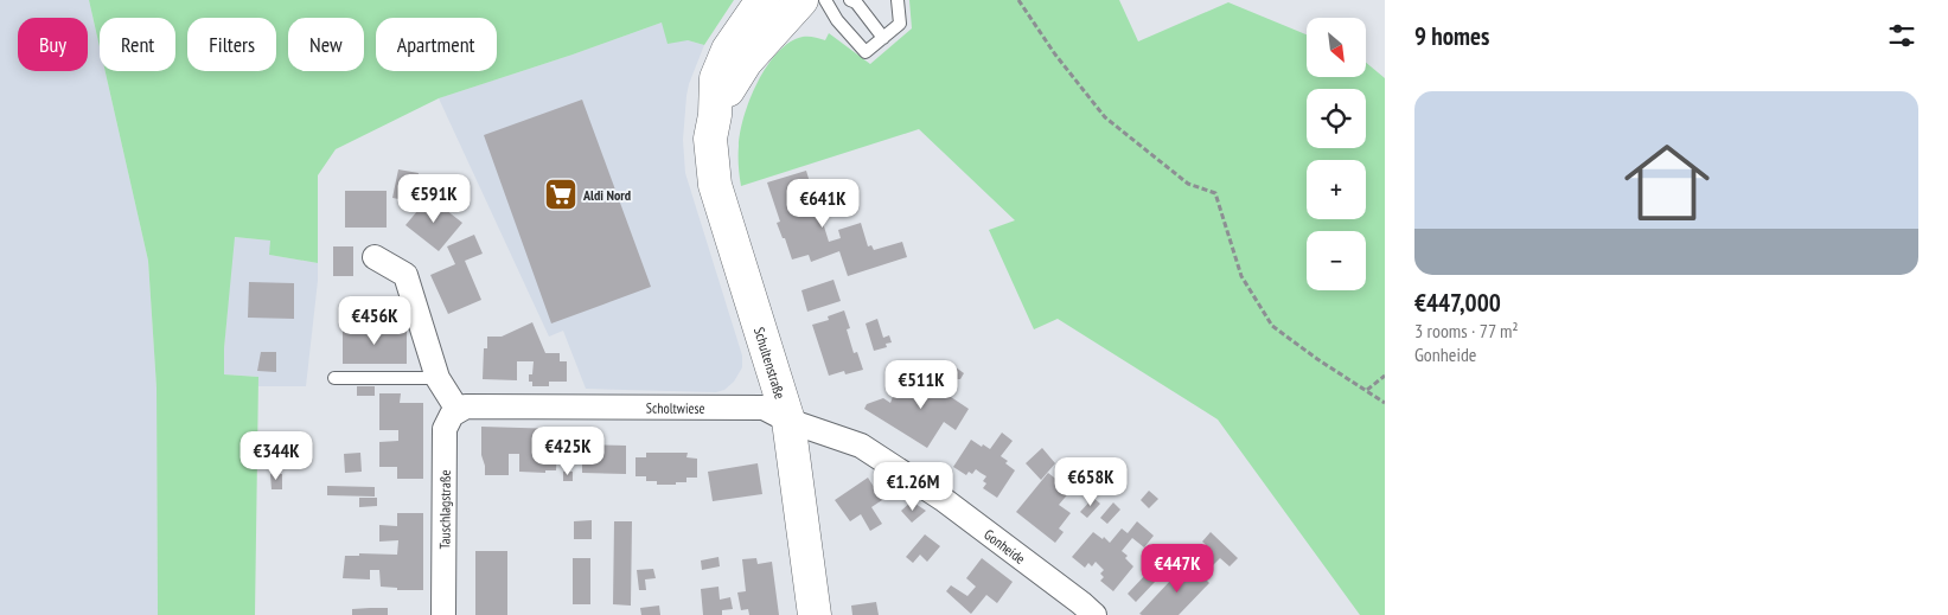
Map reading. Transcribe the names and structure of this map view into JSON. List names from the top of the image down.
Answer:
{
  "streets": {
    "main road": ["Schultenstraße"],
    "street": ["Scholtwiese", "Tauschlagstraße", "Gonheide"]
  },
  "crossings": [
    ["Schultenstraße", "Scholtwiese"],
    ["Schultenstraße", "Gonheide"],
    ["Scholtwiese", "Tauschlagstraße"],
    ["Scholtwiese", "Gonheide"]
  ],
  "places": {
    "supermarket": ["Aldi Nord"]
  },
  "north": "bottom right",
  "page": {
    "heading": "9 homes",
    "map_buttons": ["+", "−"],
    "chip": [
      "Buy",
      "Rent",
      "Filters",
      "New",
      "Apartment"
    ],
    "list": [
      {
        "name": "€447,000",
        "note": "3 rooms · 77 m² · Gonheide"
      }
    ],
    "price": [
      "€591K",
      "€641K",
      "€456K",
      "€511K",
      "€425K",
      "€344K",
      "€658K",
      "€1.26M",
      "€447K"
    ]
  }
}
